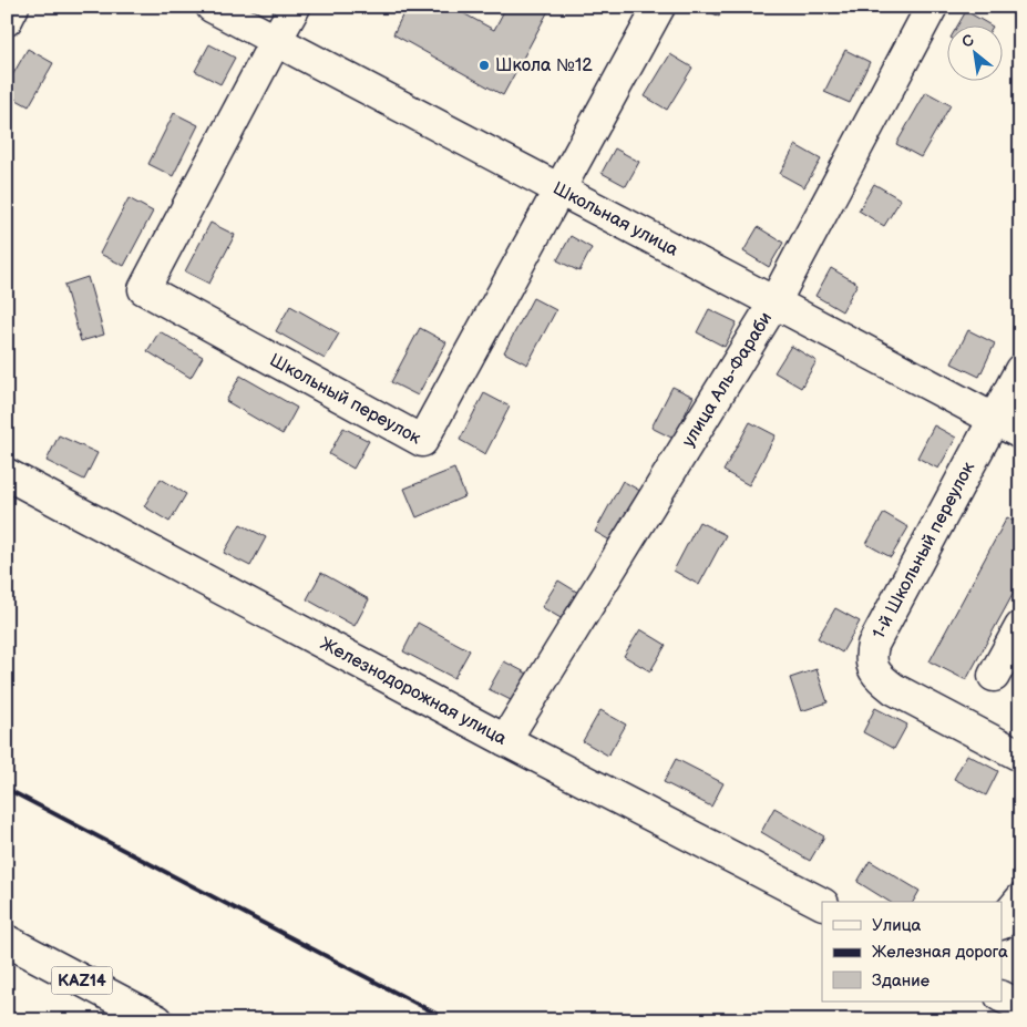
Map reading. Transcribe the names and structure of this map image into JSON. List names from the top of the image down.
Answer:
{
  "streets": {
    "main road": [
      "Школьная улица",
      "улица Аль-Фараби",
      "Школьный переулок",
      "1-й Школьный переулок",
      "Железнодорожная улица",
      "KAZ14"
    ]
  },
  "crossings": [
    ["Школьная улица", "улица Аль-Фараби"],
    ["Школьная улица", "Школьный переулок"],
    ["Школьная улица", "1-й Школьный переулок"],
    ["улица Аль-Фараби", "Железнодорожная улица"]
  ],
  "places": ["Школа №12"],
  "legend": ["Улица", "Железная дорога", "Здание"],
  "north": "top left"
}
